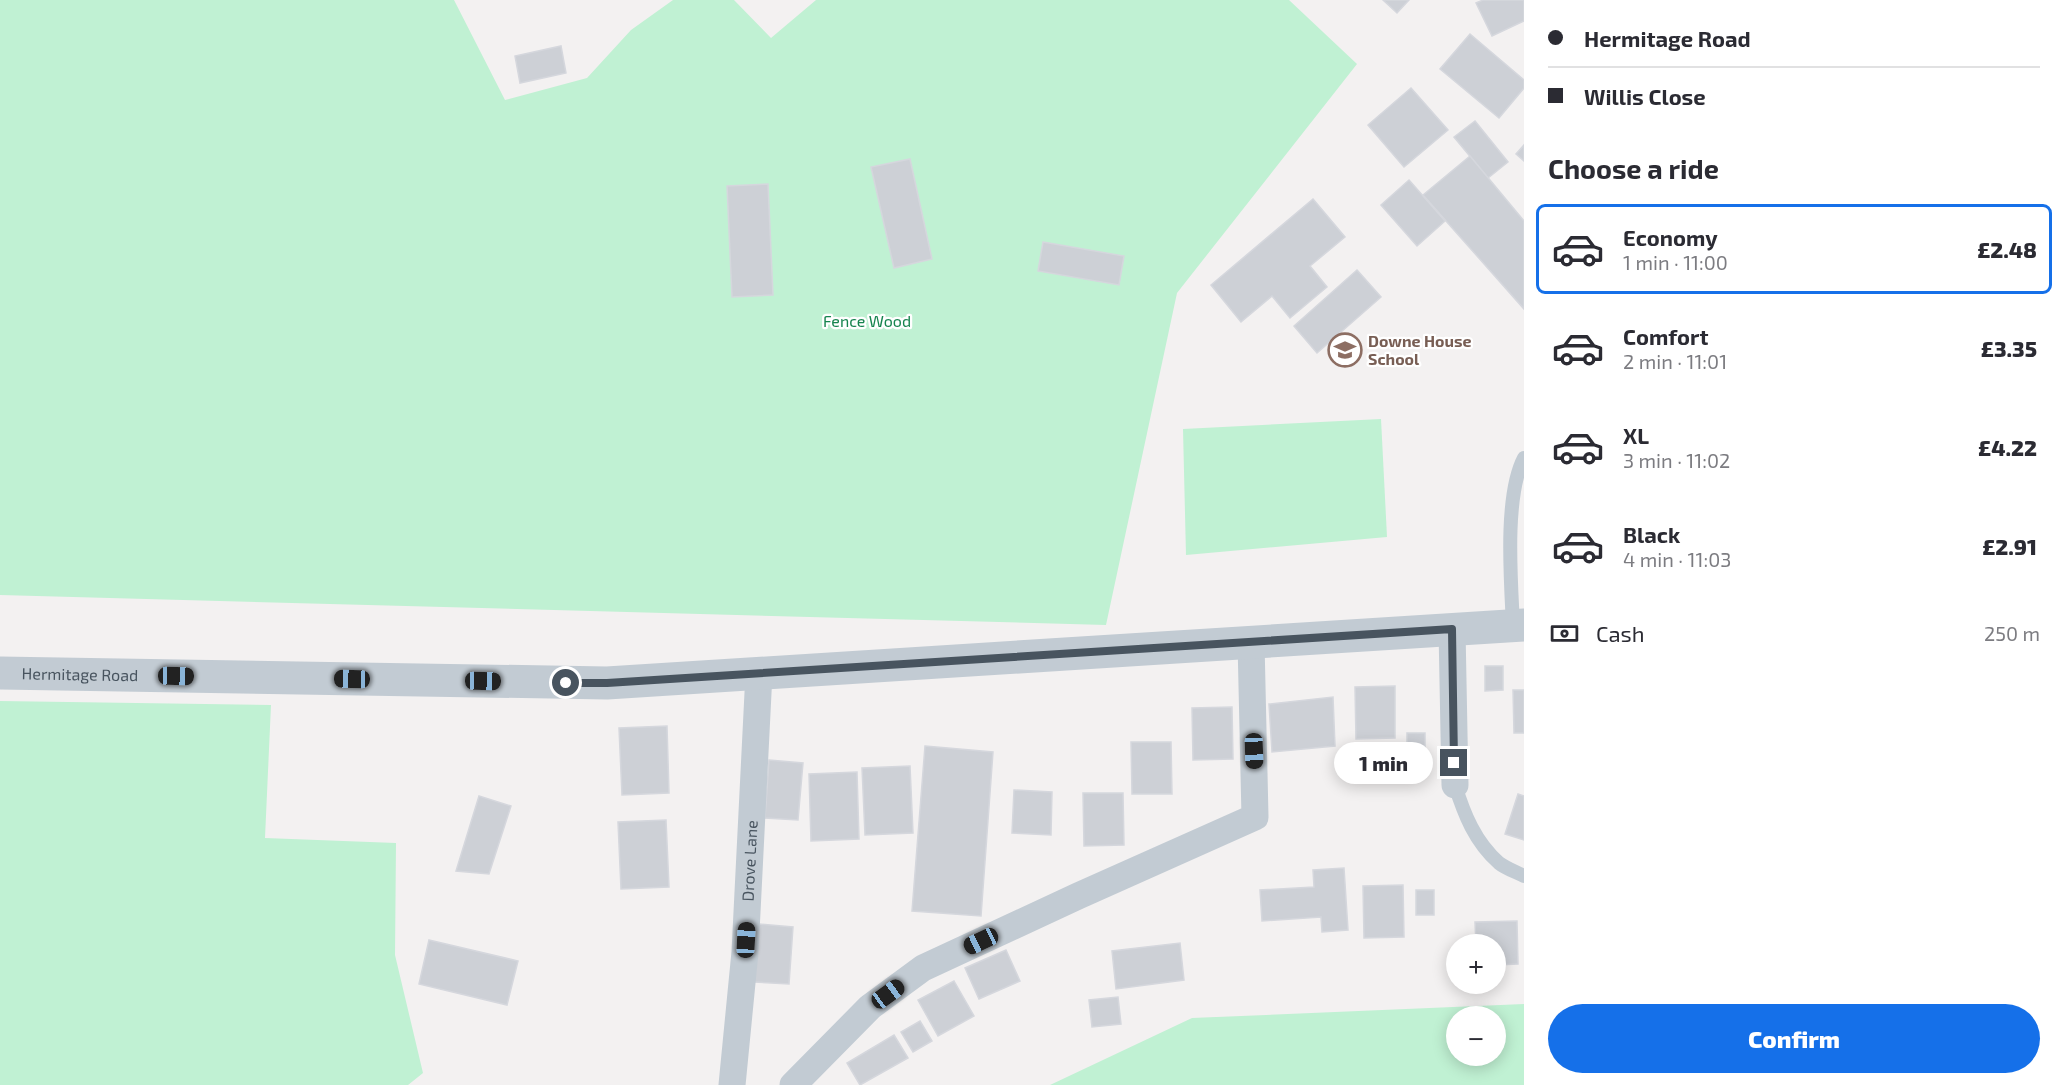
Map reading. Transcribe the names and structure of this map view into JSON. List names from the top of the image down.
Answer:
{
  "streets": {
    "street": ["Hermitage Road", "Drove Lane"]
  },
  "crossings": [
    ["Hermitage Road", "Drove Lane"]
  ],
  "parks": ["Fence Wood"],
  "places": {
    "school or university": ["Downe House School"]
  },
  "page": {
    "banner": ["Hermitage Road", "Willis Close"],
    "heading": "Choose a ride",
    "list": [
      {
        "name": "Economy",
        "note": "1 min · 11:00",
        "value": "£2.48"
      },
      {
        "name": "Comfort",
        "note": "2 min · 11:01",
        "value": "£3.35"
      },
      {
        "name": "XL",
        "note": "3 min · 11:02",
        "value": "£4.22"
      },
      {
        "name": "Black",
        "note": "4 min · 11:03",
        "value": "£2.91"
      }
    ],
    "pay": ["Cash", "250 m"],
    "bubble": "1 min",
    "map_buttons": ["+", "−"],
    "buttons": "Confirm"
  }
}
